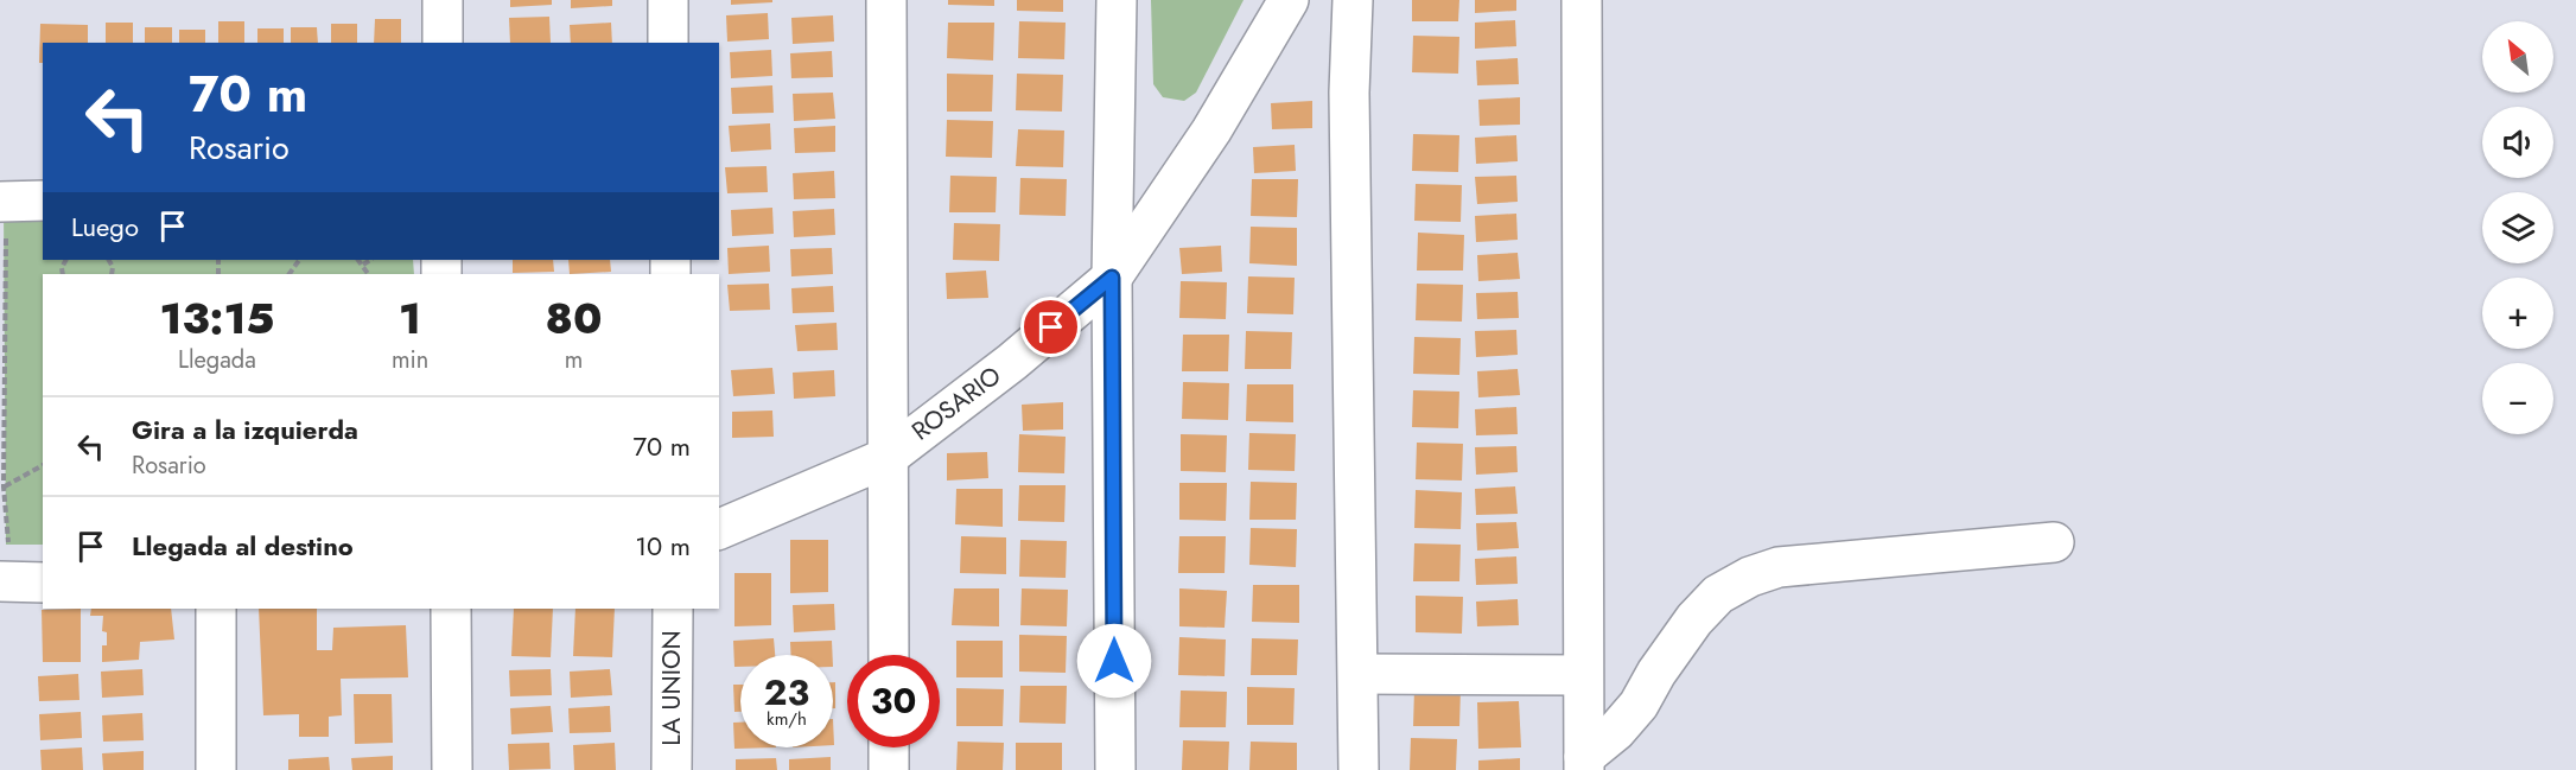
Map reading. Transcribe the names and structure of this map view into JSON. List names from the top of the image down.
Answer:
{
  "streets": {
    "street": ["ROSARIO", "LA UNION"]
  },
  "north": "top left",
  "page": {
    "map_buttons": ["+", "−"],
    "turn": ["70 m", "Rosario"],
    "then": "Luego",
    "eta": [
      "13:15",
      "Llegada",
      "1",
      "min",
      "80",
      "m"
    ],
    "list": [
      {
        "name": "Gira a la izquierda",
        "note": "Rosario",
        "value": "70 m"
      },
      {
        "name": "Llegada al destino",
        "value": "10 m"
      }
    ],
    "speed": "23 km/h",
    "limit": "30"
  }
}
